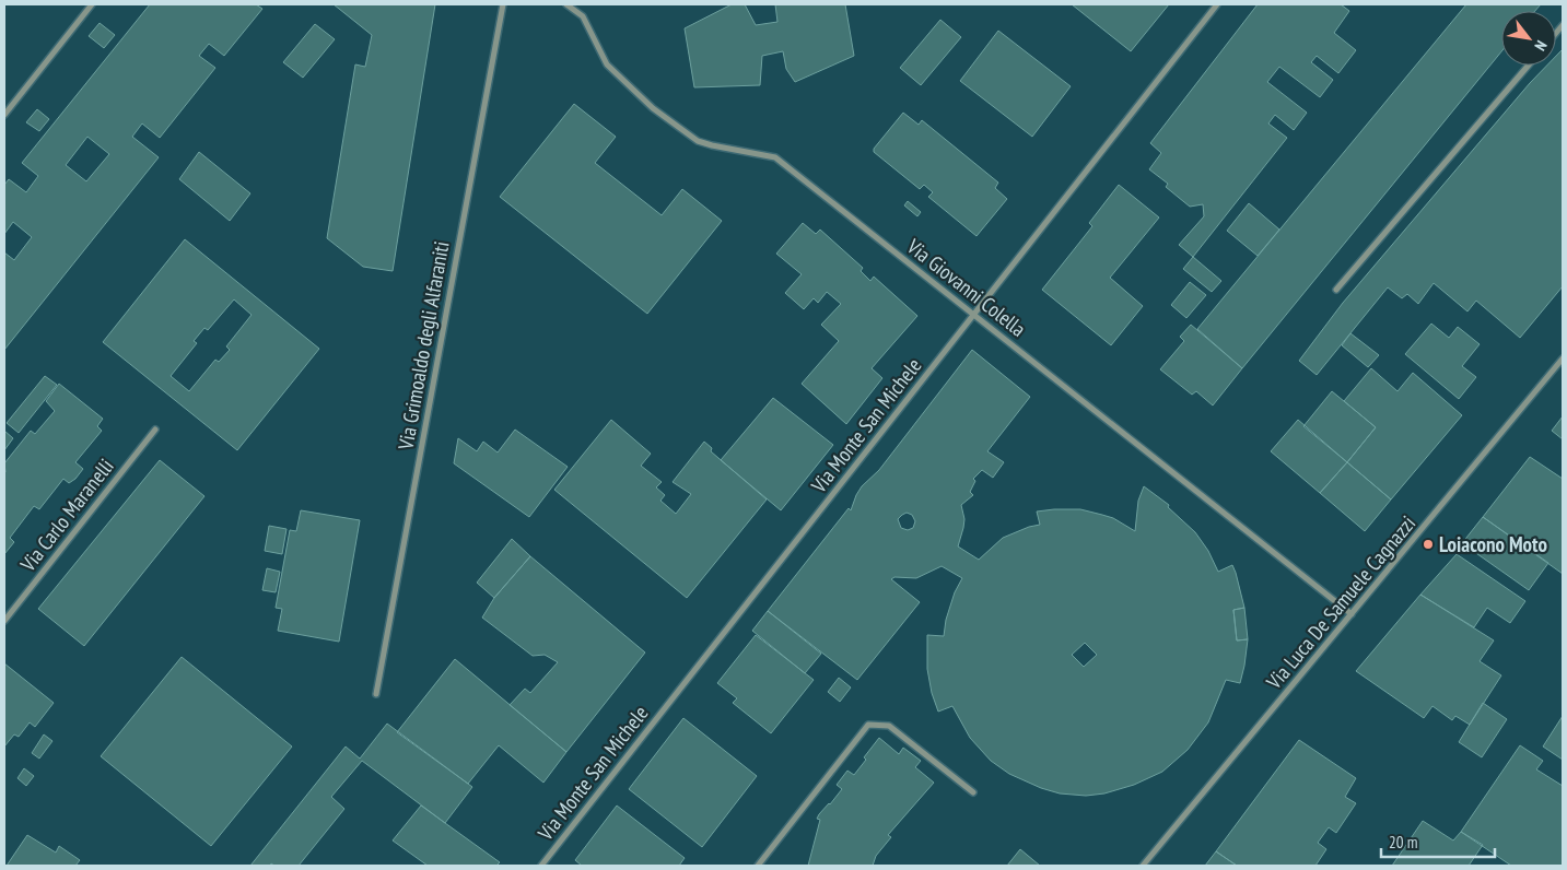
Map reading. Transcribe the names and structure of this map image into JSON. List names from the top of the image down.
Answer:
{
  "streets": {
    "street": [
      "Via Giovanni Colella",
      "Via Grimoaldo degli Alfaraniti",
      "Via Monte San Michele",
      "Via Carlo Maranelli",
      "Via Luca De Samuele Cagnazzi"
    ]
  },
  "crossings": [
    ["Via Giovanni Colella", "Via Monte San Michele"],
    ["Via Giovanni Colella", "Via Luca De Samuele Cagnazzi"]
  ],
  "places": ["Loiacono Moto"],
  "scale_bar": "20 m",
  "north": "bottom right"
}
